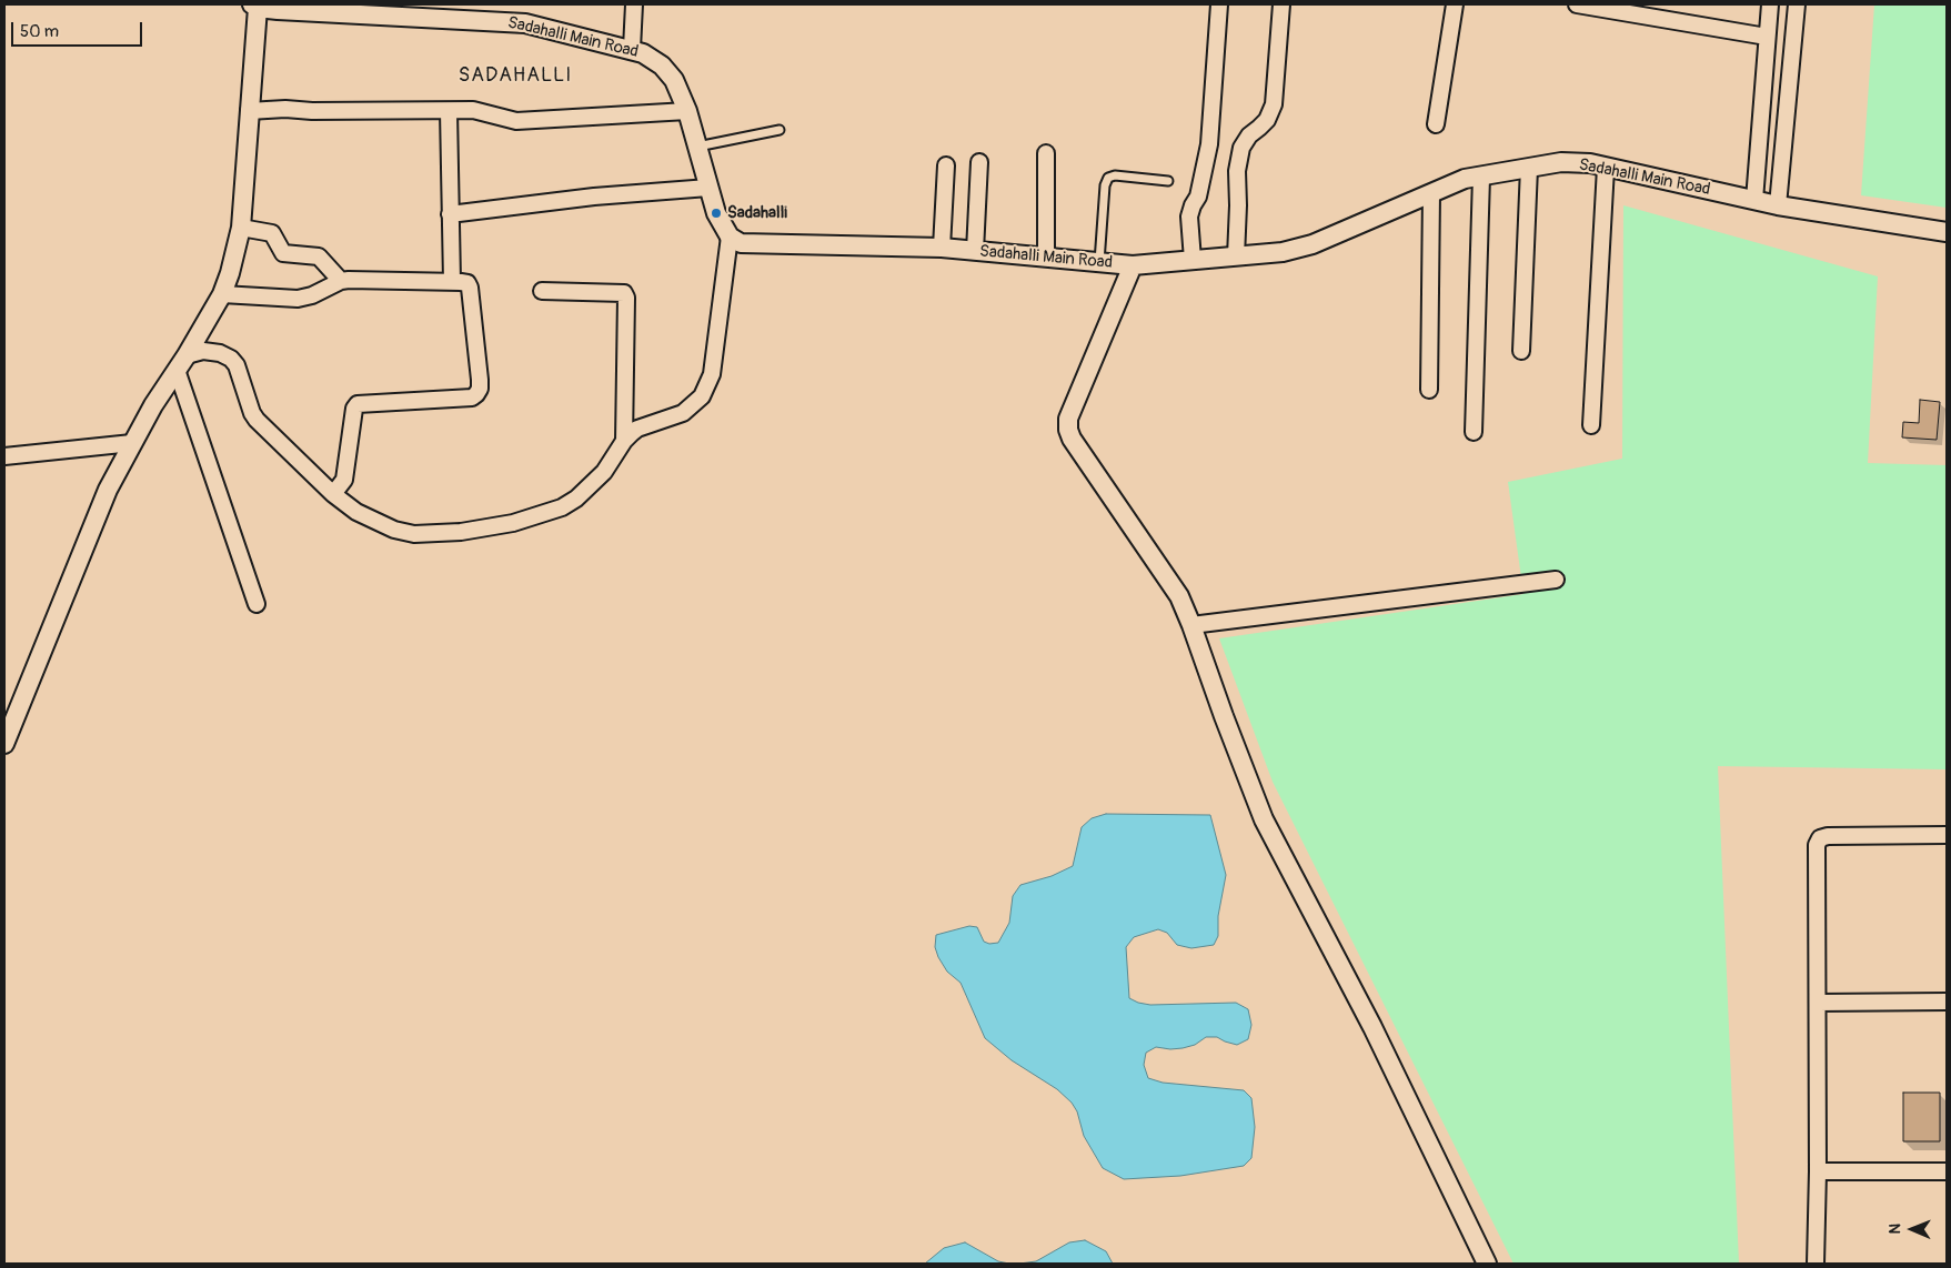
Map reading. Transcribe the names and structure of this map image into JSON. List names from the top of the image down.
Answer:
{
  "streets": {
    "street": ["Sadahalli Main Road"]
  },
  "districts": ["SADAHALLI"],
  "places": ["Sadahalli"],
  "scale_bar": "50 m",
  "north": "left"
}
